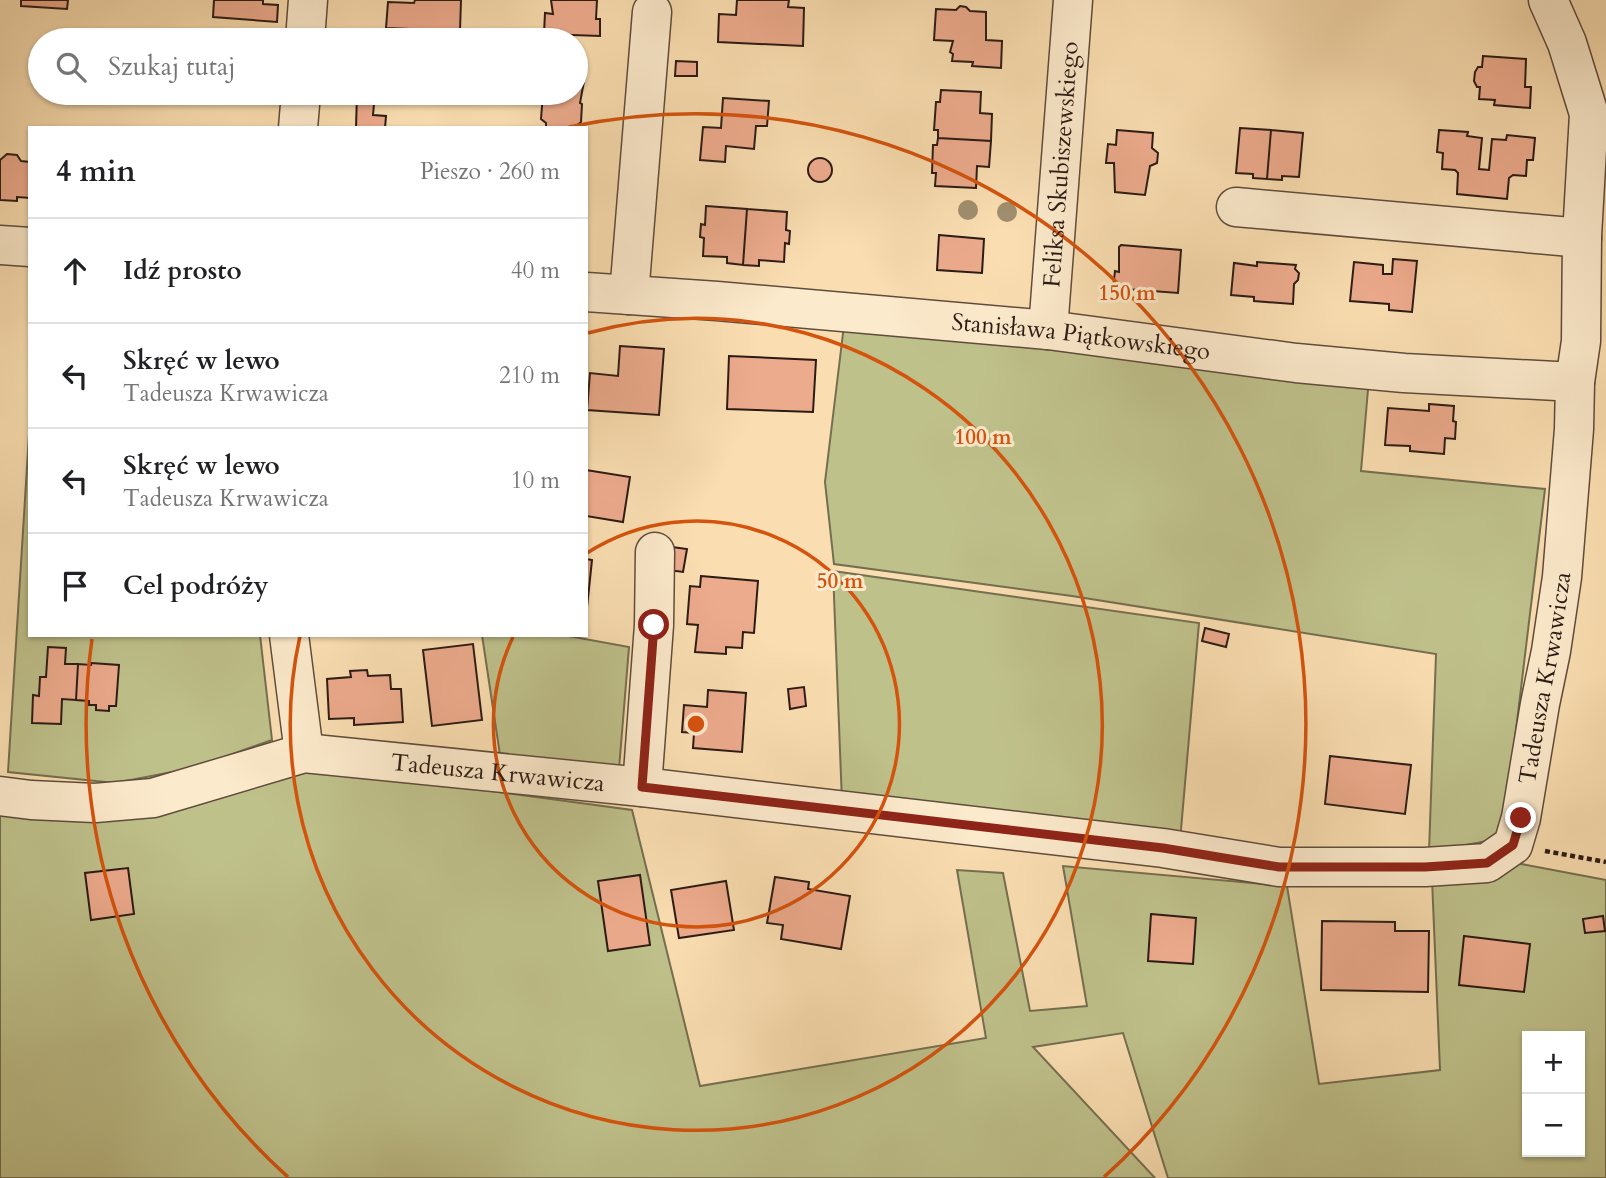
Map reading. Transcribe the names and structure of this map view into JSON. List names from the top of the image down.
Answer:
{
  "streets": {
    "street": ["Feliksa Skubiszewskiego", "Stanisława Piątkowskiego", "Tadeusza Krwawicza"]
  },
  "crossings": [
    ["Feliksa Skubiszewskiego", "Stanisława Piątkowskiego"],
    ["Stanisława Piątkowskiego", "Tadeusza Krwawicza"]
  ],
  "page": {
    "search": "Szukaj tutaj",
    "heading": ["4 min", "Pieszo · 260 m"],
    "list": [
      ["Idź prosto", "40 m"],
      ["Skręć w lewo", "Tadeusza Krwawicza", "210 m"],
      ["Skręć w lewo", "Tadeusza Krwawicza", "10 m"],
      "Cel podróży"
    ],
    "map_buttons": ["+", "−"]
  },
  "rings": ["150 m", "100 m", "50 m"]
}
